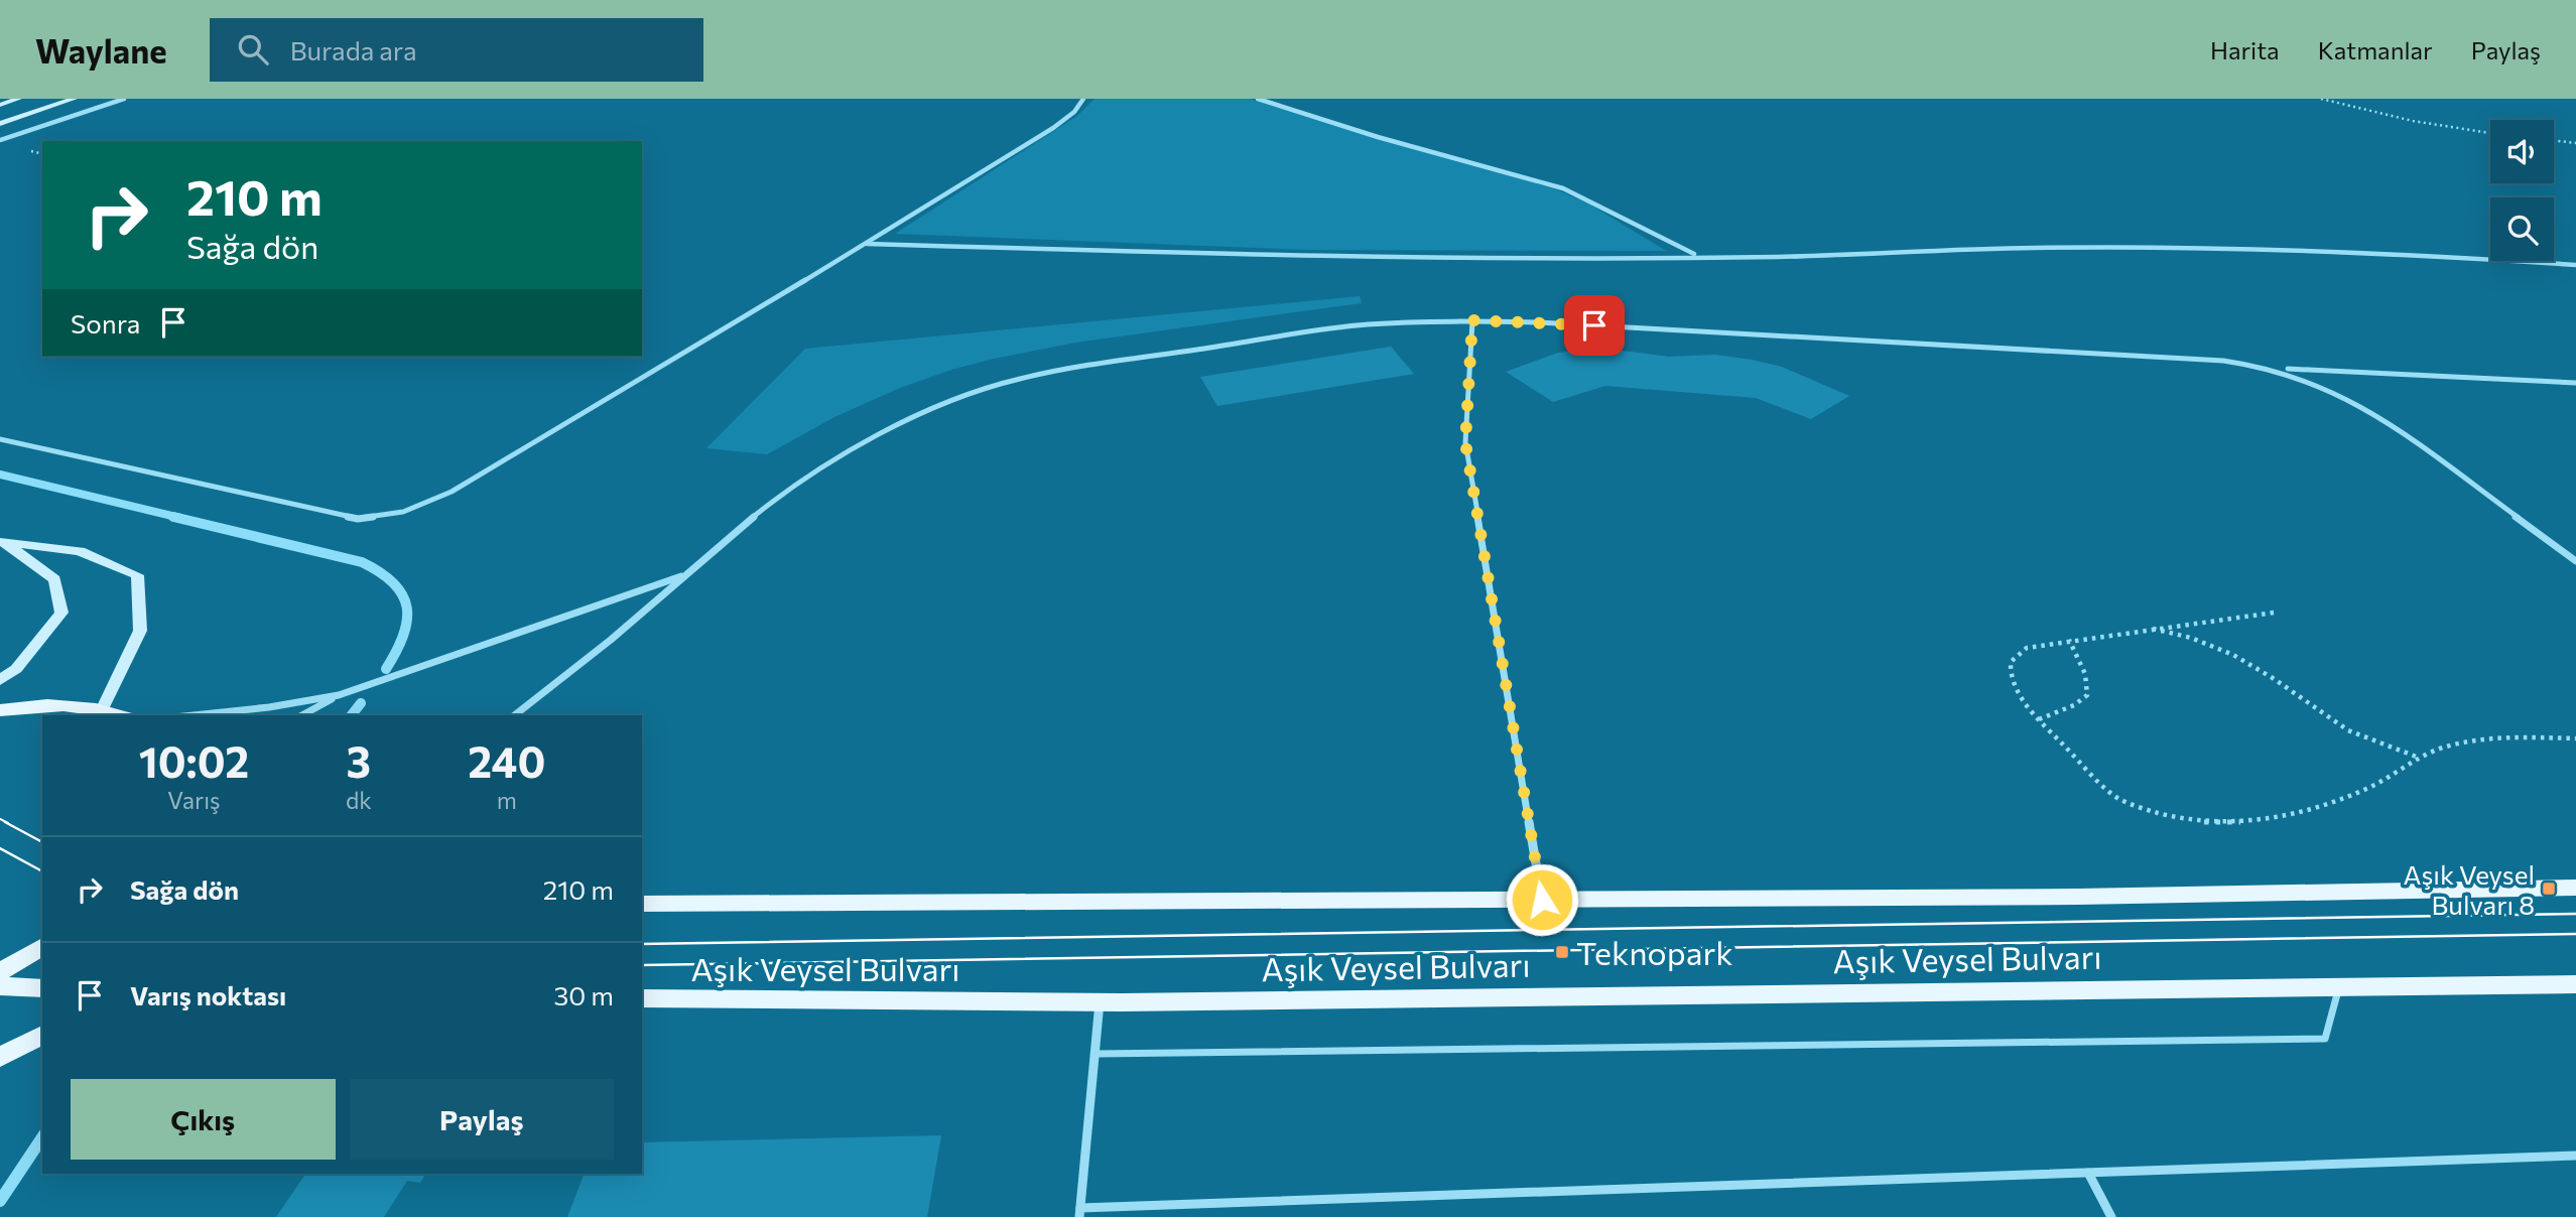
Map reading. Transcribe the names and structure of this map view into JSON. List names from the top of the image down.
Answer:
{
  "streets": {
    "main road": ["Aşık Veysel Bulvarı"]
  },
  "places": {
    "transit": ["Aşık Veysel Bulvarı 8", "Teknopark"]
  },
  "page": {
    "header": "Waylane",
    "search": "Burada ara",
    "nav": ["Harita", "Katmanlar", "Paylaş"],
    "turn": ["210 m", "Sağa dön"],
    "then": "Sonra",
    "eta": [
      "10:02",
      "Varış",
      "3",
      "dk",
      "240",
      "m"
    ],
    "list": [
      {
        "name": "Sağa dön",
        "value": "210 m"
      },
      {
        "name": "Varış noktası",
        "value": "30 m"
      }
    ],
    "buttons": ["Çıkış", "Paylaş"]
  }
}
